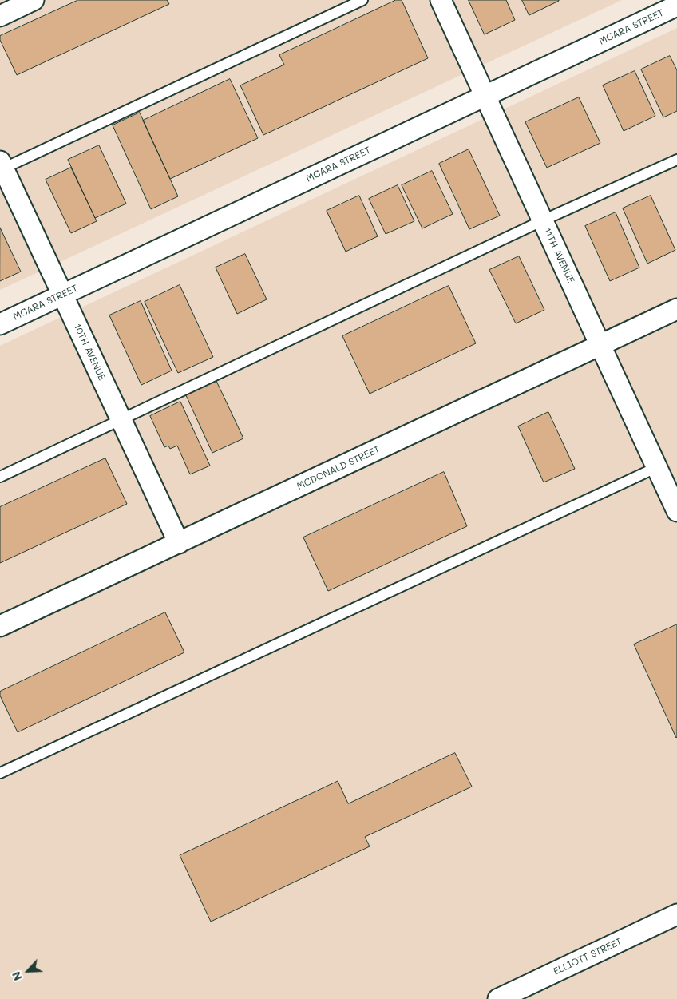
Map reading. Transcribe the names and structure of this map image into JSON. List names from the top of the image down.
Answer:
{
  "streets": {
    "street": [
      "MCARA STREET",
      "11TH AVENUE",
      "10TH AVENUE",
      "MCDONALD STREET",
      "ELLIOTT STREET"
    ]
  },
  "crossings": [
    ["MCARA STREET", "11TH AVENUE"],
    ["MCARA STREET", "10TH AVENUE"],
    ["11TH AVENUE", "MCDONALD STREET"],
    ["10TH AVENUE", "MCDONALD STREET"]
  ],
  "north": "bottom left"
}
